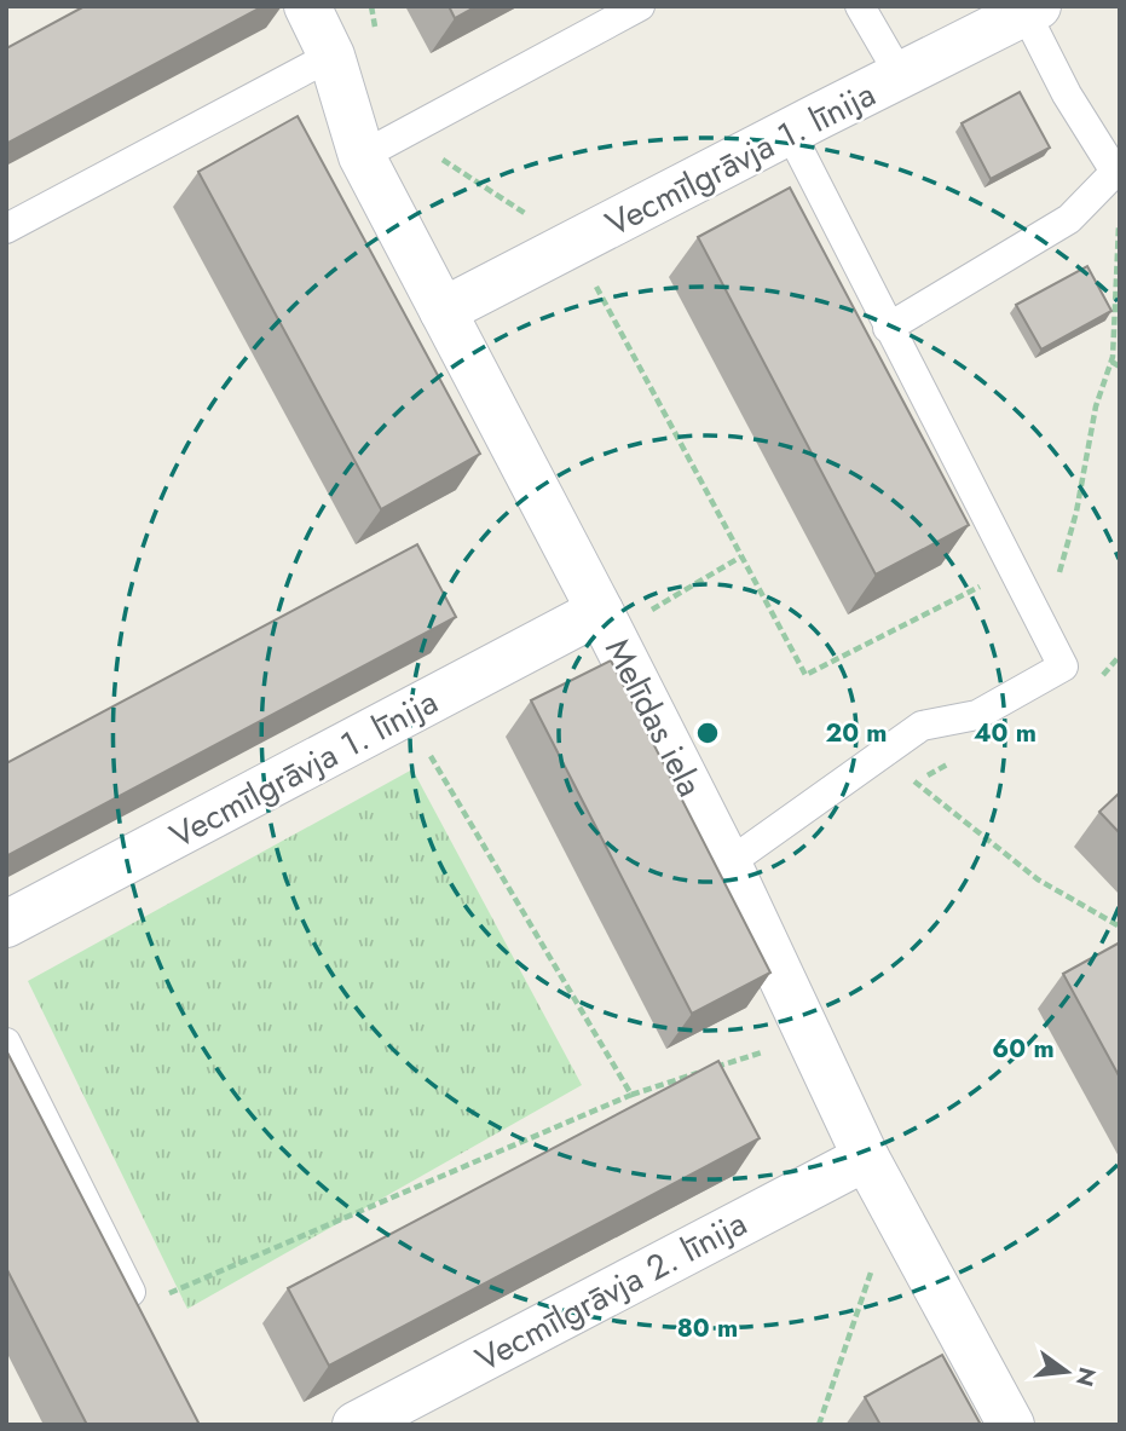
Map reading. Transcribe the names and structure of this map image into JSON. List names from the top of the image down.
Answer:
{
  "streets": {
    "street": ["Vecmīlgrāvja 1. līnija", "Melīdas iela", "Vecmīlgrāvja 2. līnija"]
  },
  "crossings": [
    ["Vecmīlgrāvja 1. līnija", "Melīdas iela"],
    ["Melīdas iela", "Vecmīlgrāvja 2. līnija"]
  ],
  "north": "right",
  "rings": [
    "20 m",
    "40 m",
    "60 m",
    "80 m"
  ]
}
